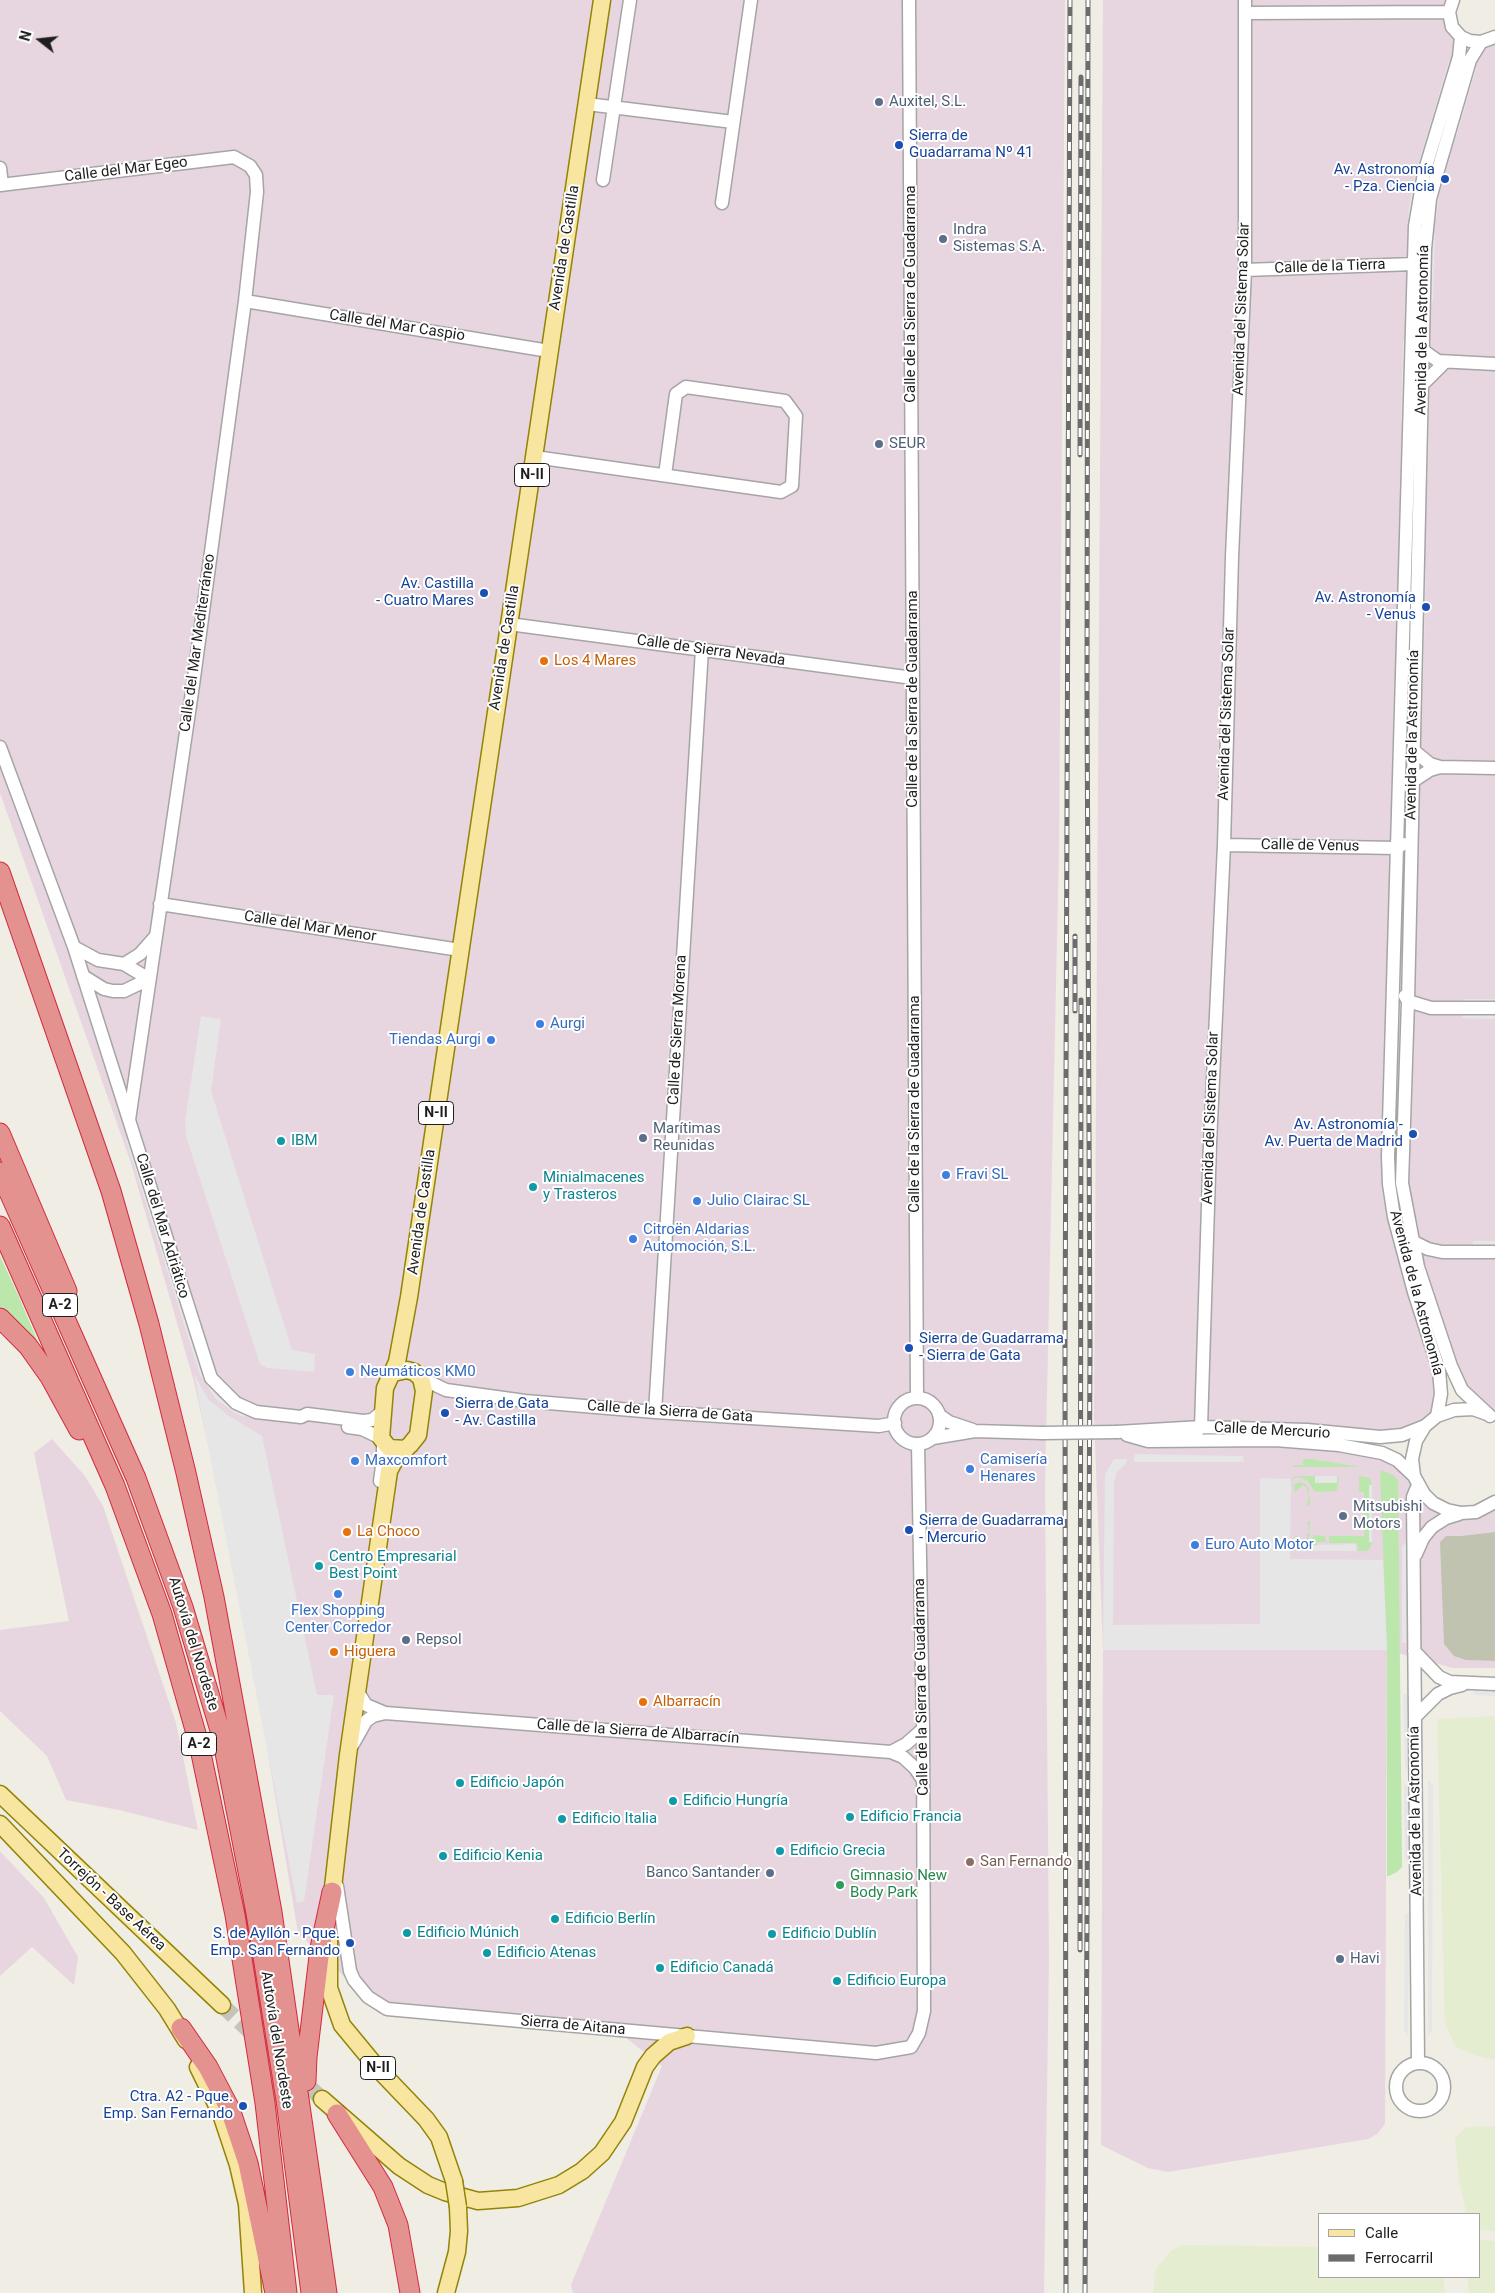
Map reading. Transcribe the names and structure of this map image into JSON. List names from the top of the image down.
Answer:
{
  "streets": {
    "highway": ["A-2", "Autovía del Nordeste"],
    "main road": ["Avenida de Castilla", "N-II", "Torrejón - Base Aérea"],
    "street": [
      "Calle del Mar Egeo",
      "Calle de la Tierra",
      "Calle de la Sierra de Guadarrama",
      "Avenida del Sistema Solar",
      "Calle del Mar Caspio",
      "Avenida de la Astronomía",
      "Calle del Mar Mediterráneo",
      "Calle de Sierra Nevada",
      "Calle de Venus",
      "Calle del Mar Menor",
      "Calle de Sierra Morena",
      "Calle del Mar Adriático",
      "Calle de la Sierra de Gata",
      "Calle de Mercurio",
      "Calle de la Sierra de Albarracín",
      "Sierra de Aitana"
    ]
  },
  "crossings": [
    ["Calle del Mar Egeo", "Calle del Mar Mediterráneo"],
    ["Avenida de Castilla", "Calle del Mar Caspio"],
    ["Avenida de Castilla", "N-II"],
    ["Avenida de Castilla", "Calle de Sierra Nevada"],
    ["Avenida de Castilla", "Calle del Mar Menor"],
    ["Avenida de Castilla", "Calle de la Sierra de Gata"],
    ["Calle de la Tierra", "Avenida del Sistema Solar"],
    ["Calle de la Tierra", "Avenida de la Astronomía"],
    ["Calle de la Sierra de Guadarrama", "Calle de Sierra Nevada"],
    ["Calle de la Sierra de Guadarrama", "Calle de la Sierra de Gata"],
    ["Calle de la Sierra de Guadarrama", "Calle de la Sierra de Albarracín"],
    ["Calle de la Sierra de Guadarrama", "Sierra de Aitana"],
    ["Avenida del Sistema Solar", "Calle de Venus"],
    ["Avenida del Sistema Solar", "Calle de Mercurio"],
    ["Calle del Mar Caspio", "Calle del Mar Mediterráneo"],
    ["Avenida de la Astronomía", "Calle de Venus"],
    ["Avenida de la Astronomía", "Calle de Mercurio"],
    ["N-II", "Calle del Mar Adriático"],
    ["N-II", "Calle de la Sierra de Gata"],
    ["N-II", "Calle de la Sierra de Albarracín"],
    ["N-II", "Sierra de Aitana"],
    ["Calle del Mar Mediterráneo", "Calle del Mar Menor"],
    ["Calle del Mar Mediterráneo", "Calle del Mar Adriático"],
    ["Calle de Sierra Nevada", "Calle de Sierra Morena"],
    ["Calle de Sierra Morena", "Calle de la Sierra de Gata"]
  ],
  "places": [
    "Auxitel, S.L.",
    "Sierra de Guadarrama Nº 41",
    "Av. Astronomía - Pza. Ciencia",
    "Indra Sistemas S.A.",
    "SEUR",
    "Av. Castilla - Cuatro Mares",
    "Av. Astronomía - Venus",
    "Los 4 Mares",
    "Aurgi",
    "Tiendas Aurgi",
    "Av. Astronomía - Av. Puerta de Madrid",
    "Marítimas Reunidas",
    "IBM",
    "Fravi SL",
    "Minialmacenes y Trasteros",
    "Julio Clairac SL",
    "Citroën Aldarias Automoción, S.L.",
    "Sierra de Guadarrama - Sierra de Gata",
    "Neumáticos KM0",
    "Sierra de Gata - Av. Castilla",
    "Maxcomfort",
    "Camisería Henares",
    "Mitsubishi Motors",
    "Sierra de Guadarrama - Mercurio",
    "La Choco",
    "Euro Auto Motor",
    "Centro Empresarial Best Point",
    "Flex Shopping Center Corredor",
    "Repsol",
    "Higuera",
    "Albarracín",
    "Edificio Japón",
    "Edificio Hungría",
    "Edificio Francia",
    "Edificio Italia",
    "Edificio Grecia",
    "Edificio Kenia",
    "San Fernando",
    "Banco Santander",
    "Gimnasio New Body Park",
    "Edificio Berlín",
    "Edificio Múnich",
    "Edificio Dublín",
    "S. de Ayllón - Pque. Emp. San Fernando",
    "Edificio Atenas",
    "Havi",
    "Edificio Canadá",
    "Edificio Europa",
    "Ctra. A2 - Pque. Emp. San Fernando"
  ],
  "legend": ["Calle", "Ferrocarril"],
  "north": "left"
}
